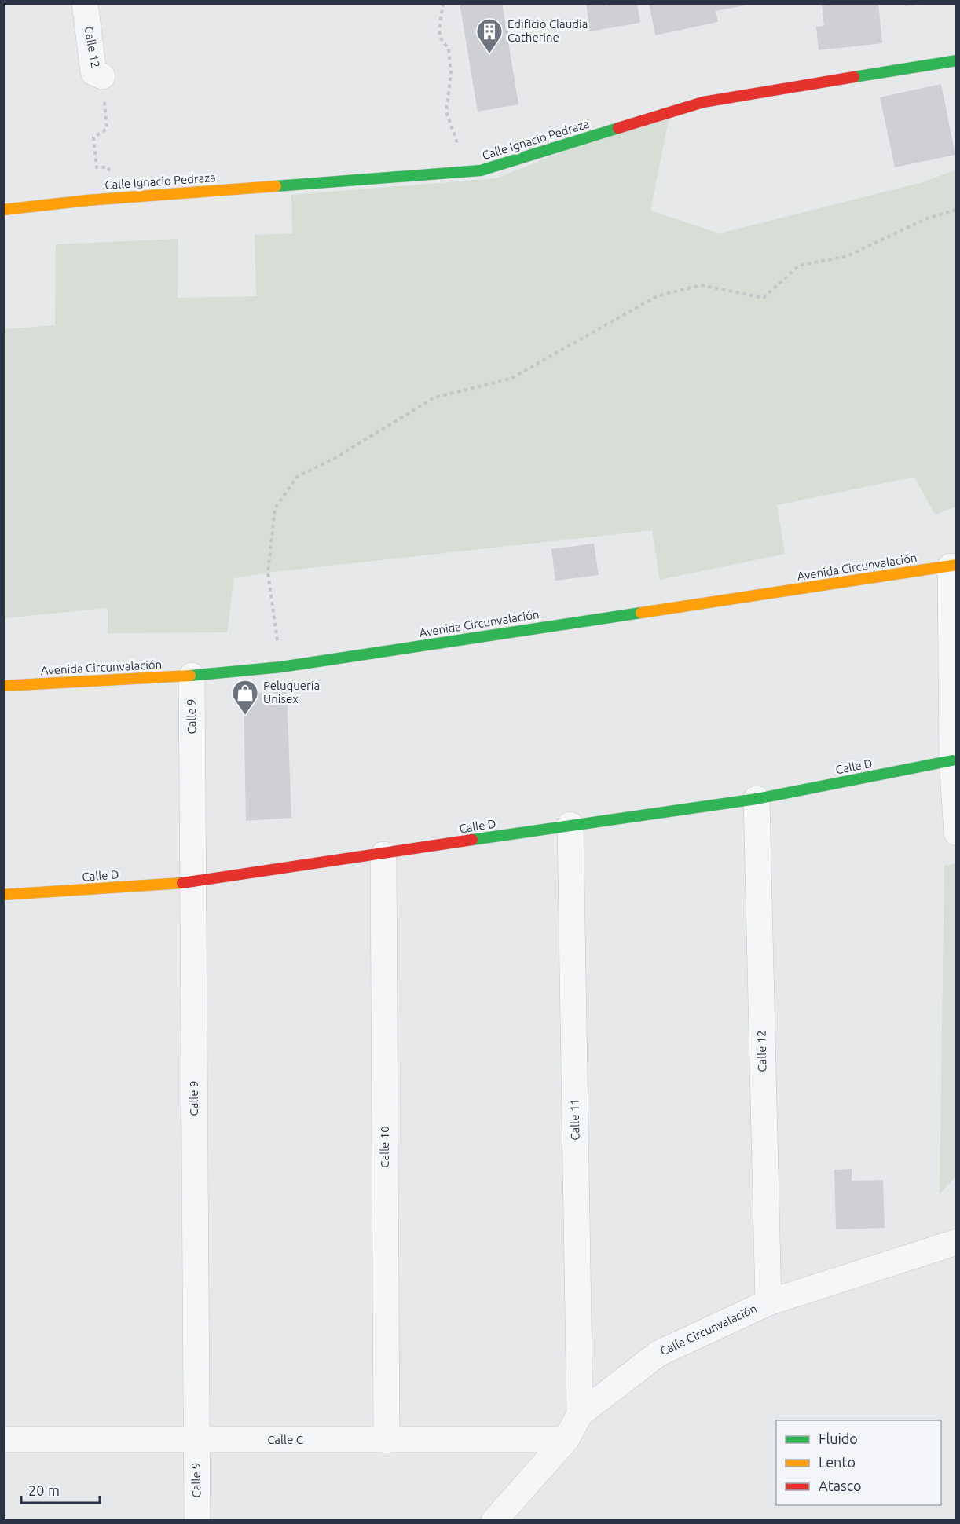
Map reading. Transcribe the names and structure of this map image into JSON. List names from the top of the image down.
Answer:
{
  "streets": {
    "street": [
      "Calle 12",
      "Calle Ignacio Pedraza",
      "Avenida Circunvalación",
      "Calle 9",
      "Calle D",
      "Calle 11",
      "Calle 10",
      "Calle Circunvalación",
      "Calle C"
    ]
  },
  "crossings": [
    ["Calle 12", "Calle D"],
    ["Calle 12", "Calle Circunvalación"],
    ["Avenida Circunvalación", "Calle 9"],
    ["Calle 9", "Calle D"],
    ["Calle 9", "Calle C"],
    ["Calle D", "Calle 11"],
    ["Calle D", "Calle 10"],
    ["Calle 11", "Calle Circunvalación"],
    ["Calle 10", "Calle C"],
    ["Calle Circunvalación", "Calle C"]
  ],
  "places": {
    "building": ["Edificio Claudia Catherine"],
    "shop": ["Peluquería Unisex"]
  },
  "legend": ["Fluido", "Lento", "Atasco"],
  "scale_bar": "20 m"
}
